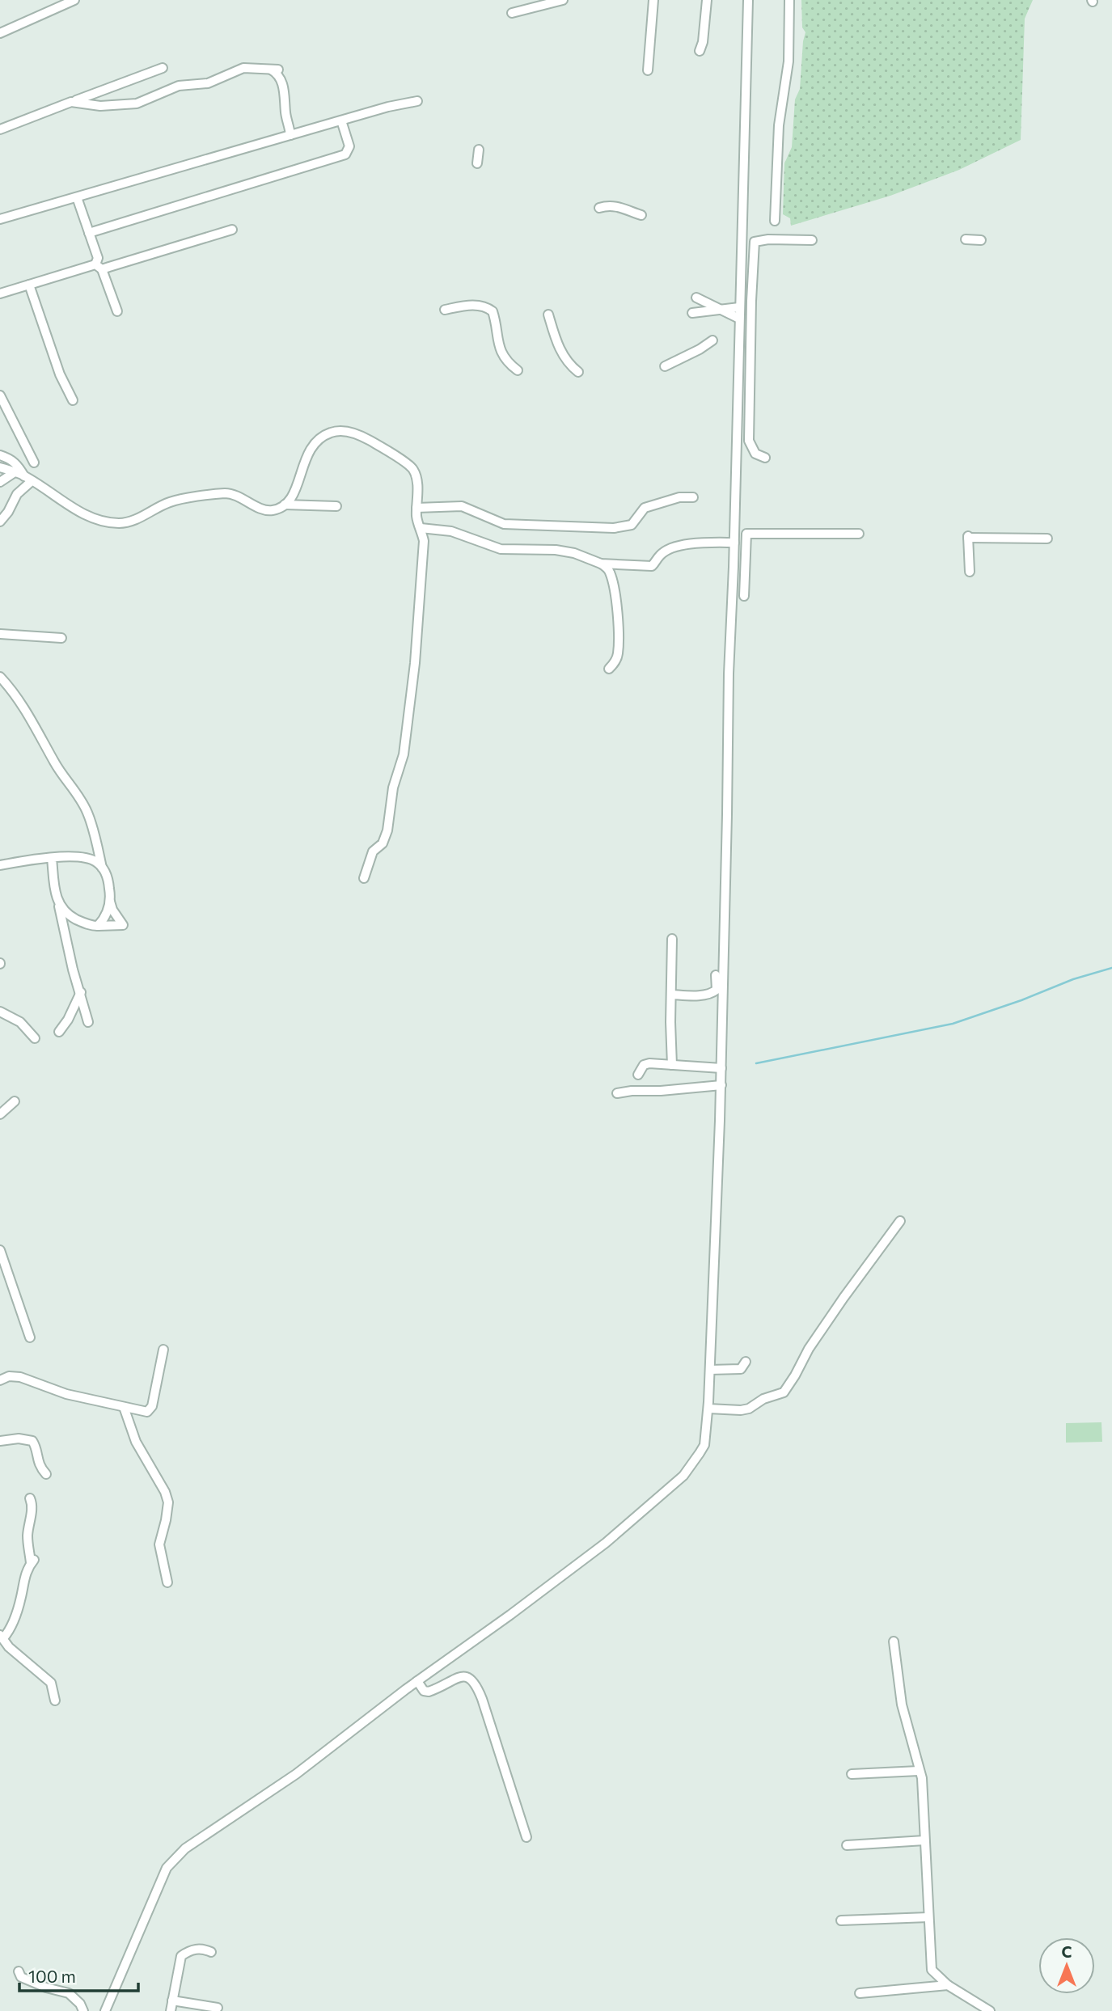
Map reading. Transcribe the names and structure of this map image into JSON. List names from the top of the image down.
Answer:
{
  "scale_bar": "100 m",
  "north": "top"
}
